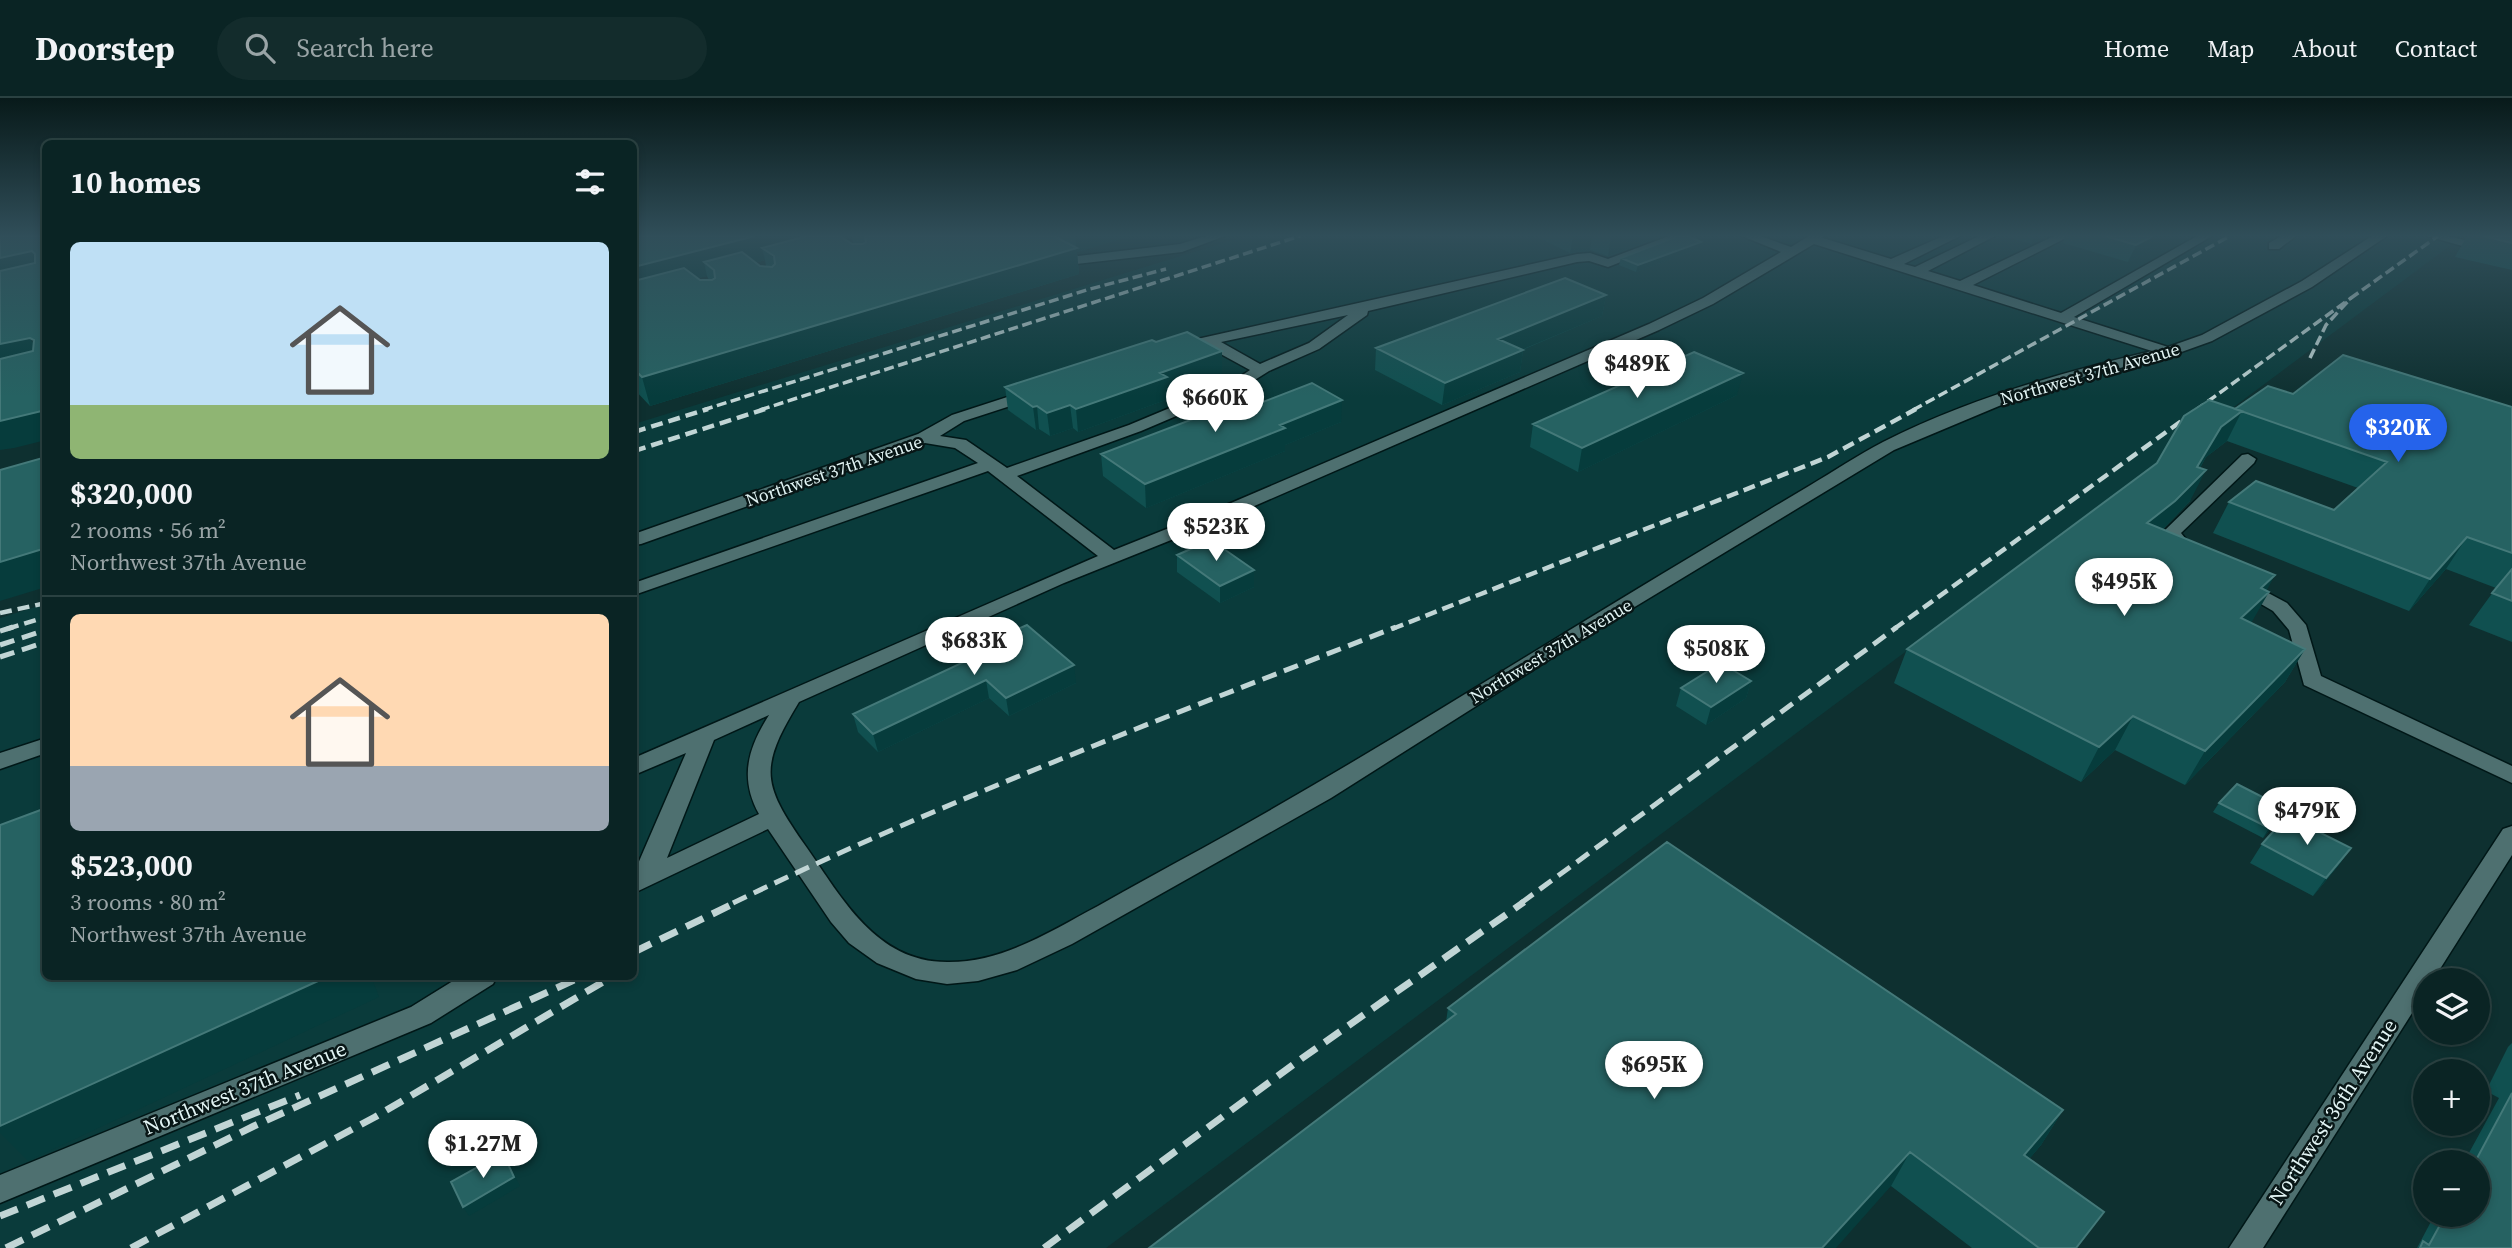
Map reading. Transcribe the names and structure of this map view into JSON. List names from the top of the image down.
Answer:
{
  "streets": {
    "street": ["Northwest 37th Avenue", "Northwest 36th Avenue"]
  },
  "page": {
    "header": "Doorstep",
    "search": "Search here",
    "nav": [
      "Home",
      "Map",
      "About",
      "Contact"
    ],
    "heading": "10 homes",
    "list": [
      {
        "name": "$320,000",
        "note": "2 rooms · 56 m² · Northwest 37th Avenue"
      },
      {
        "name": "$523,000",
        "note": "3 rooms · 80 m² · Northwest 37th Avenue"
      }
    ],
    "price": [
      "$489K",
      "$660K",
      "$320K",
      "$523K",
      "$495K",
      "$683K",
      "$508K",
      "$479K",
      "$695K",
      "$1.27M"
    ],
    "map_buttons": ["+", "−"]
  }
}
